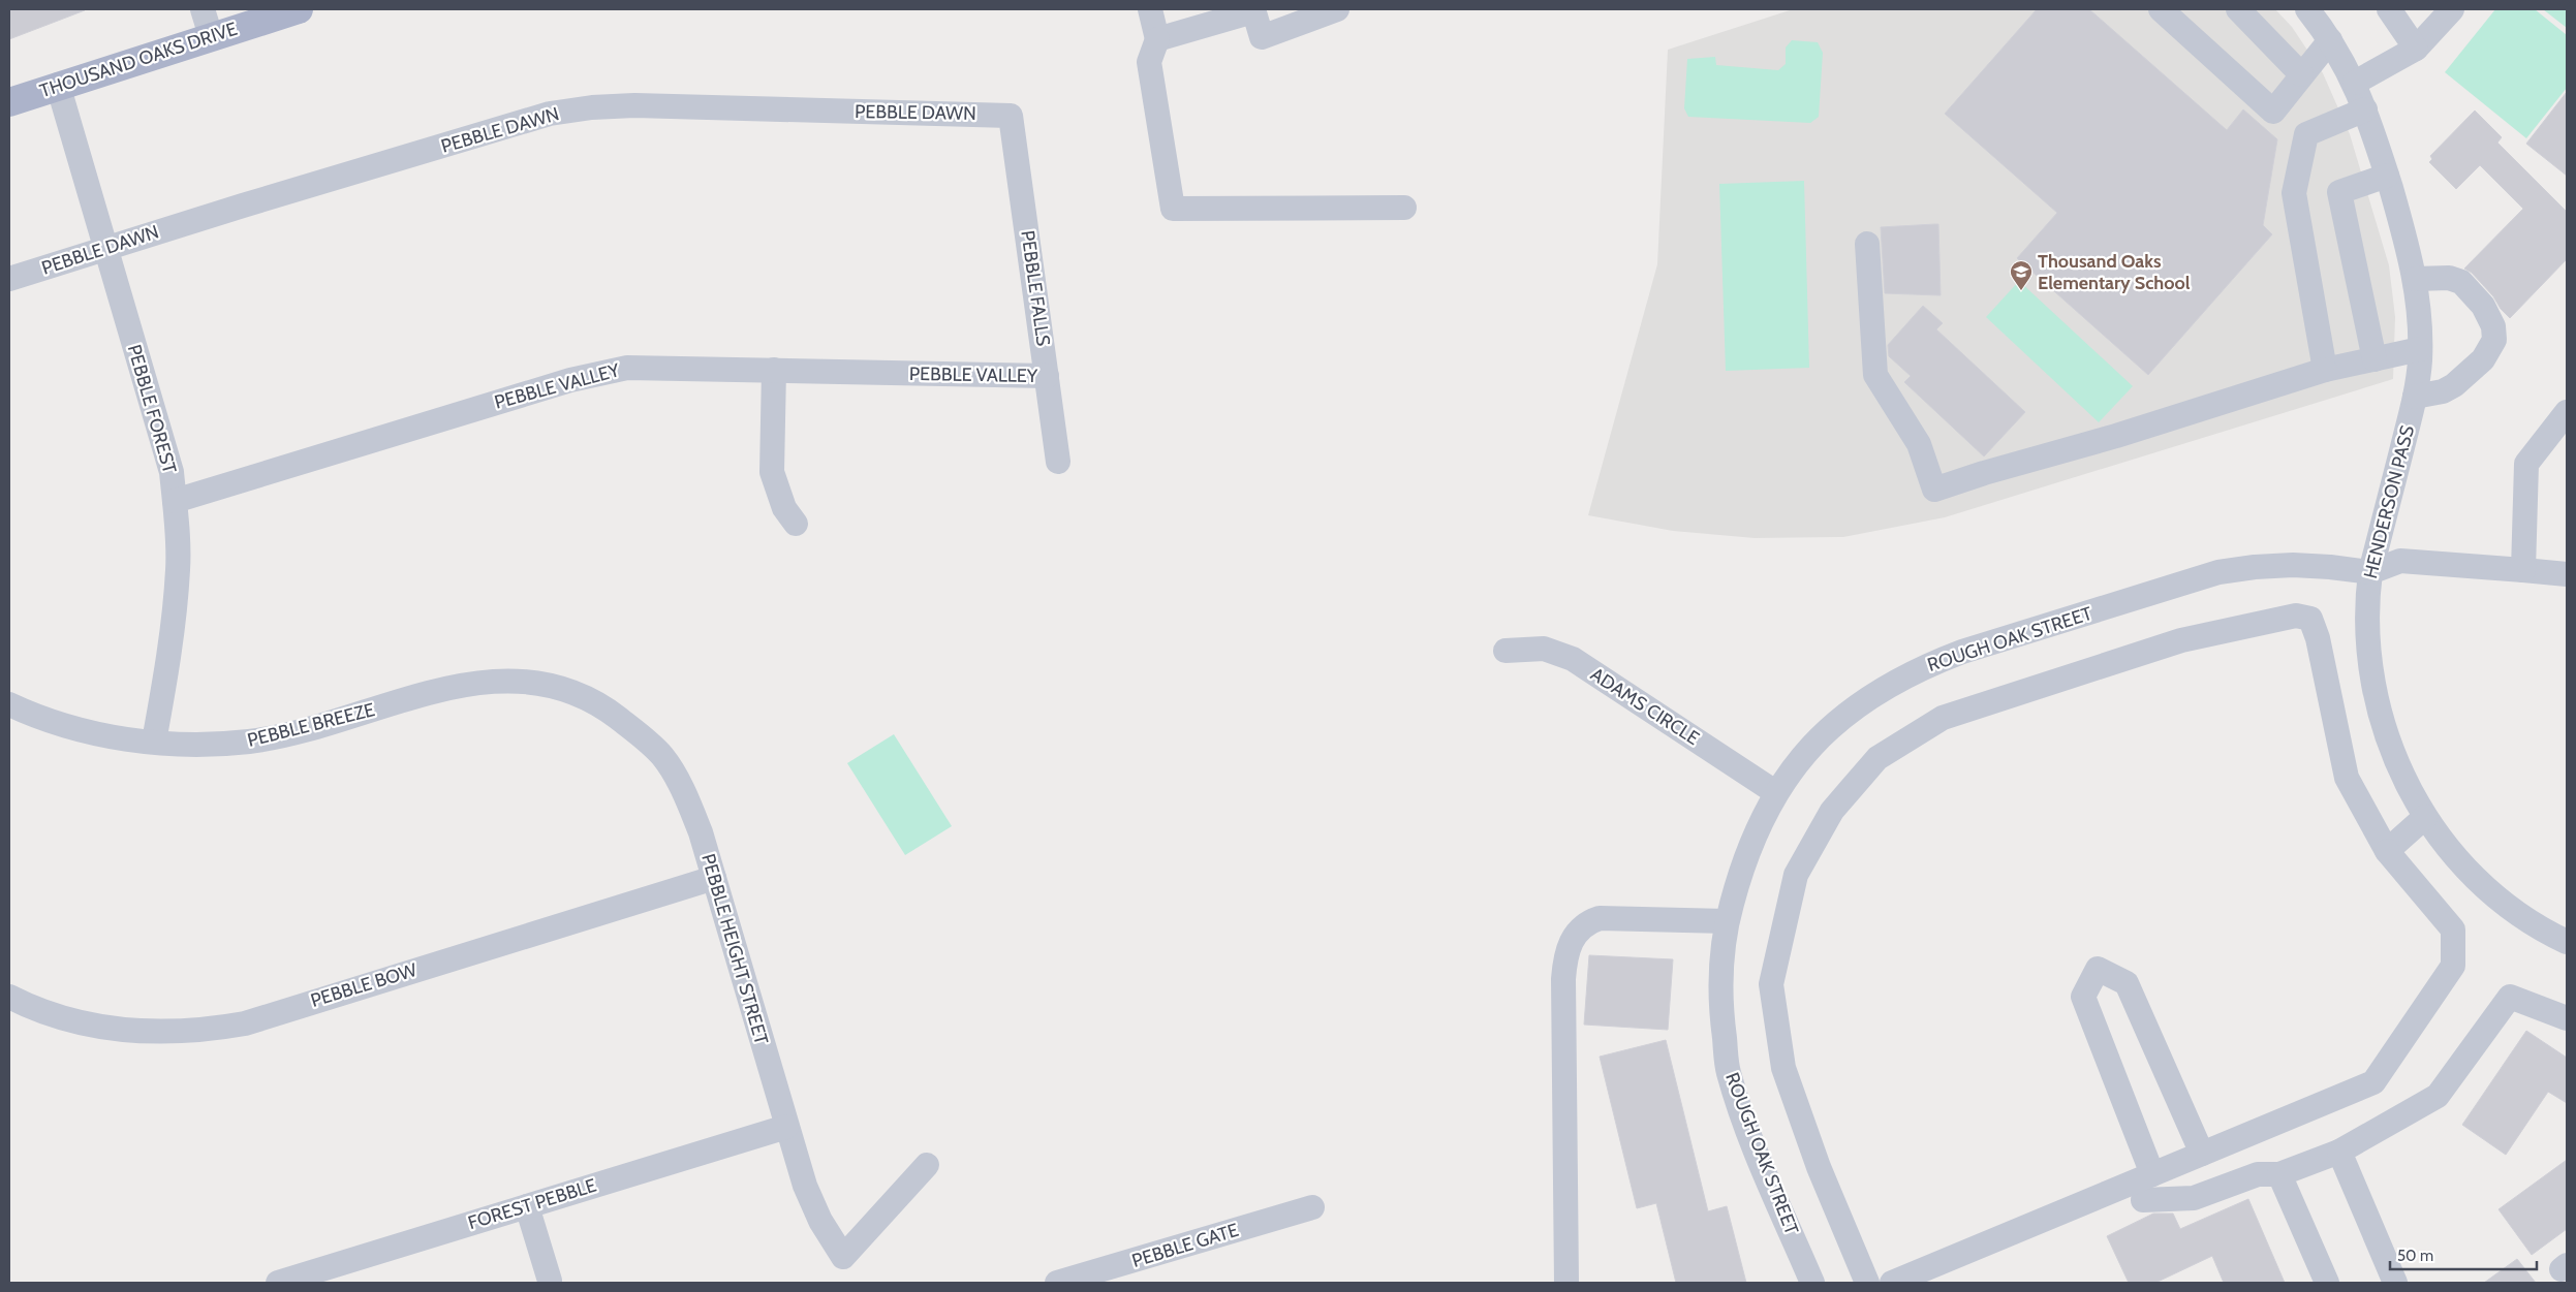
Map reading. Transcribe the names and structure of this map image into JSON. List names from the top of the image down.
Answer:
{
  "streets": {
    "main road": ["THOUSAND OAKS DRIVE"],
    "street": [
      "PEBBLE DAWN",
      "PEBBLE FALLS",
      "PEBBLE VALLEY",
      "PEBBLE FOREST",
      "HENDERSON PASS",
      "ROUGH OAK STREET",
      "ADAMS CIRCLE",
      "PEBBLE BREEZE",
      "PEBBLE HEIGHT STREET",
      "PEBBLE BOW",
      "FOREST PEBBLE",
      "PEBBLE GATE"
    ]
  },
  "crossings": [
    ["THOUSAND OAKS DRIVE", "PEBBLE FOREST"],
    ["PEBBLE DAWN", "PEBBLE FALLS"],
    ["PEBBLE DAWN", "PEBBLE FOREST"],
    ["PEBBLE FALLS", "PEBBLE VALLEY"],
    ["PEBBLE VALLEY", "PEBBLE FOREST"],
    ["PEBBLE FOREST", "PEBBLE BREEZE"],
    ["HENDERSON PASS", "ROUGH OAK STREET"],
    ["ROUGH OAK STREET", "ADAMS CIRCLE"],
    ["PEBBLE BREEZE", "PEBBLE HEIGHT STREET"],
    ["PEBBLE HEIGHT STREET", "PEBBLE BOW"],
    ["PEBBLE HEIGHT STREET", "FOREST PEBBLE"]
  ],
  "places": {
    "school or university": ["Thousand Oaks Elementary School"]
  },
  "scale_bar": "50 m"
}
